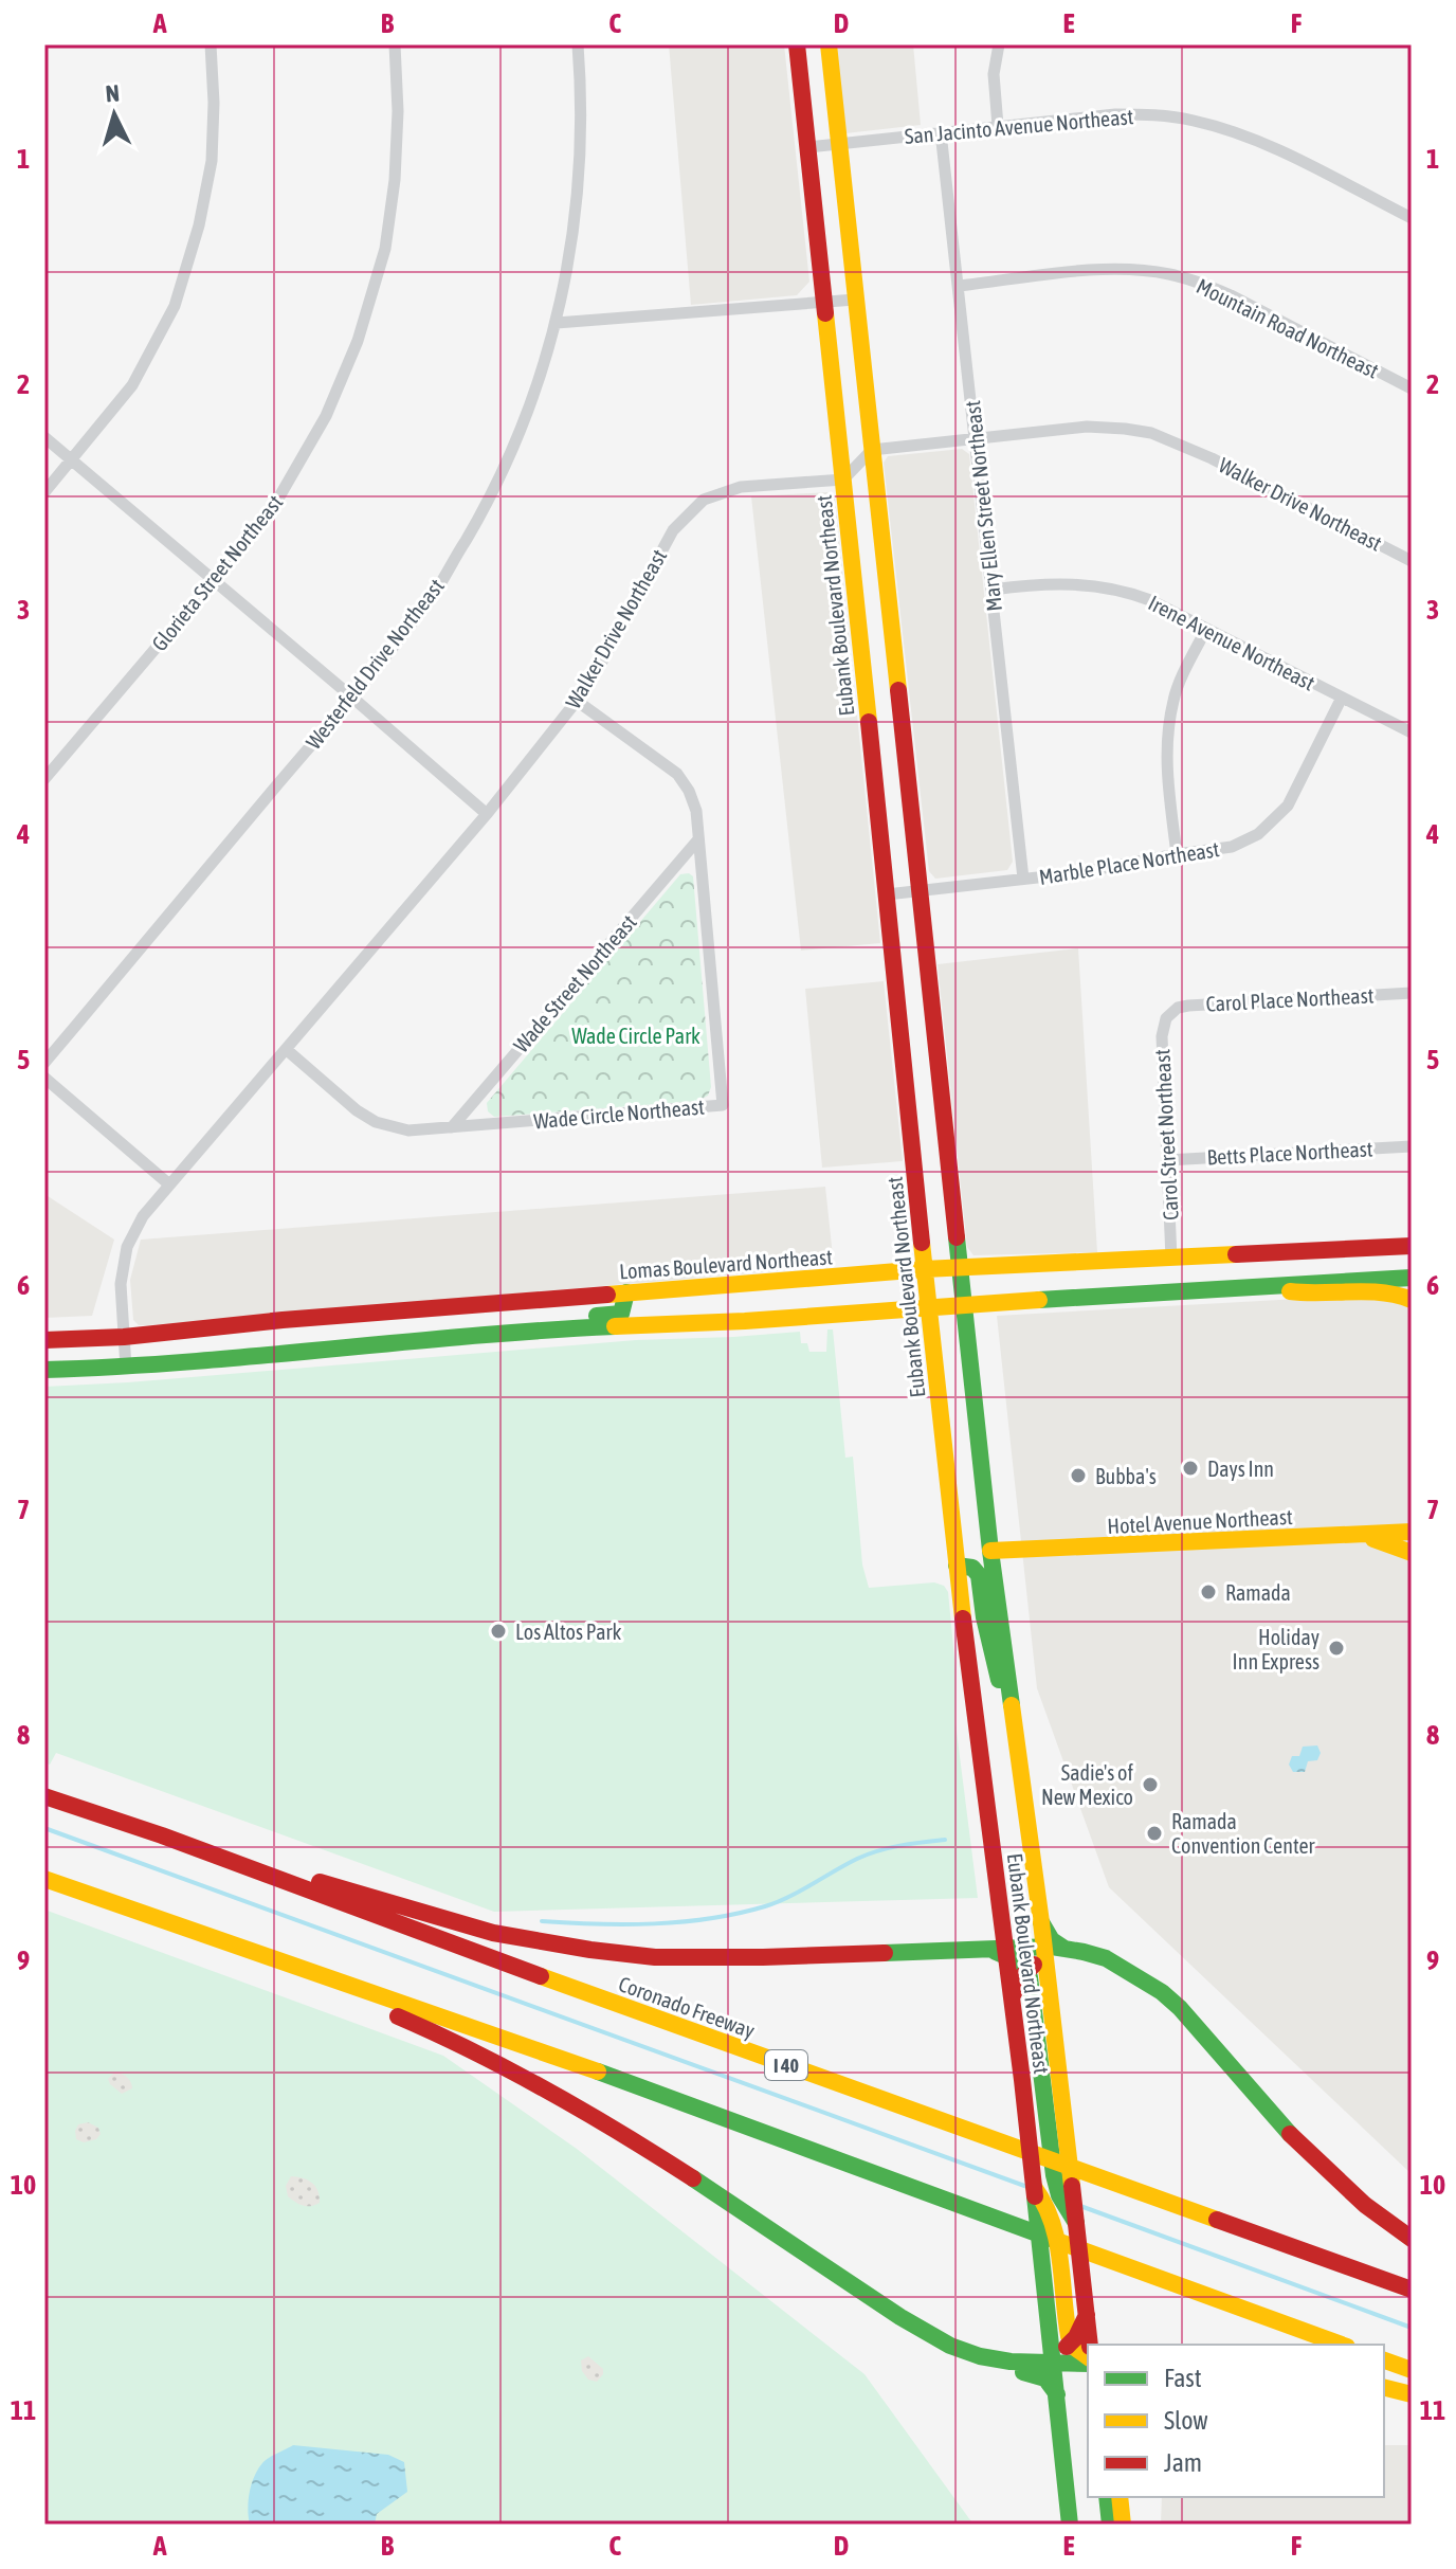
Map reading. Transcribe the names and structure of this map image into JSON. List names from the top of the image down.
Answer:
{
  "streets": {
    "main road": [
      "Eubank Boulevard Northeast",
      "Lomas Boulevard Northeast",
      "Hotel Avenue Northeast",
      "Coronado Freeway",
      "I 40"
    ],
    "street": [
      "San Jacinto Avenue Northeast",
      "Mountain Road Northeast",
      "Walker Drive Northeast",
      "Mary Ellen Street Northeast",
      "Glorieta Street Northeast",
      "Irene Avenue Northeast",
      "Westerfeld Drive Northeast",
      "Marble Place Northeast",
      "Wade Street Northeast",
      "Carol Place Northeast",
      "Wade Circle Northeast",
      "Carol Street Northeast",
      "Betts Place Northeast"
    ]
  },
  "crossings": [
    ["San Jacinto Avenue Northeast", "Mary Ellen Street Northeast"],
    ["San Jacinto Avenue Northeast", "Eubank Boulevard Northeast"],
    ["Mountain Road Northeast", "Mary Ellen Street Northeast"],
    ["Walker Drive Northeast", "Mary Ellen Street Northeast"],
    ["Walker Drive Northeast", "Eubank Boulevard Northeast"],
    ["Walker Drive Northeast", "Wade Circle Northeast"],
    ["Walker Drive Northeast", "Lomas Boulevard Northeast"],
    ["Mary Ellen Street Northeast", "Irene Avenue Northeast"],
    ["Mary Ellen Street Northeast", "Marble Place Northeast"],
    ["Eubank Boulevard Northeast", "Marble Place Northeast"],
    ["Eubank Boulevard Northeast", "Lomas Boulevard Northeast"],
    ["Eubank Boulevard Northeast", "Hotel Avenue Northeast"],
    ["Irene Avenue Northeast", "Marble Place Northeast"],
    ["Wade Street Northeast", "Wade Circle Northeast"],
    ["Carol Place Northeast", "Carol Street Northeast"],
    ["Carol Street Northeast", "Betts Place Northeast"],
    ["Carol Street Northeast", "Lomas Boulevard Northeast"]
  ],
  "parks": ["Wade Circle Park"],
  "places": [
    "Days Inn",
    "Bubba's",
    "Ramada",
    "Los Altos Park",
    "Holiday Inn Express",
    "Sadie's of New Mexico",
    "Ramada Convention Center"
  ],
  "legend": ["Fast", "Slow", "Jam"],
  "north": "top",
  "grid": {
    "columns": [
      "A",
      "B",
      "C",
      "D",
      "E",
      "F"
    ],
    "rows": [
      "1",
      "2",
      "3",
      "4",
      "5",
      "6",
      "7",
      "8",
      "9",
      "10",
      "11"
    ]
  }
}
